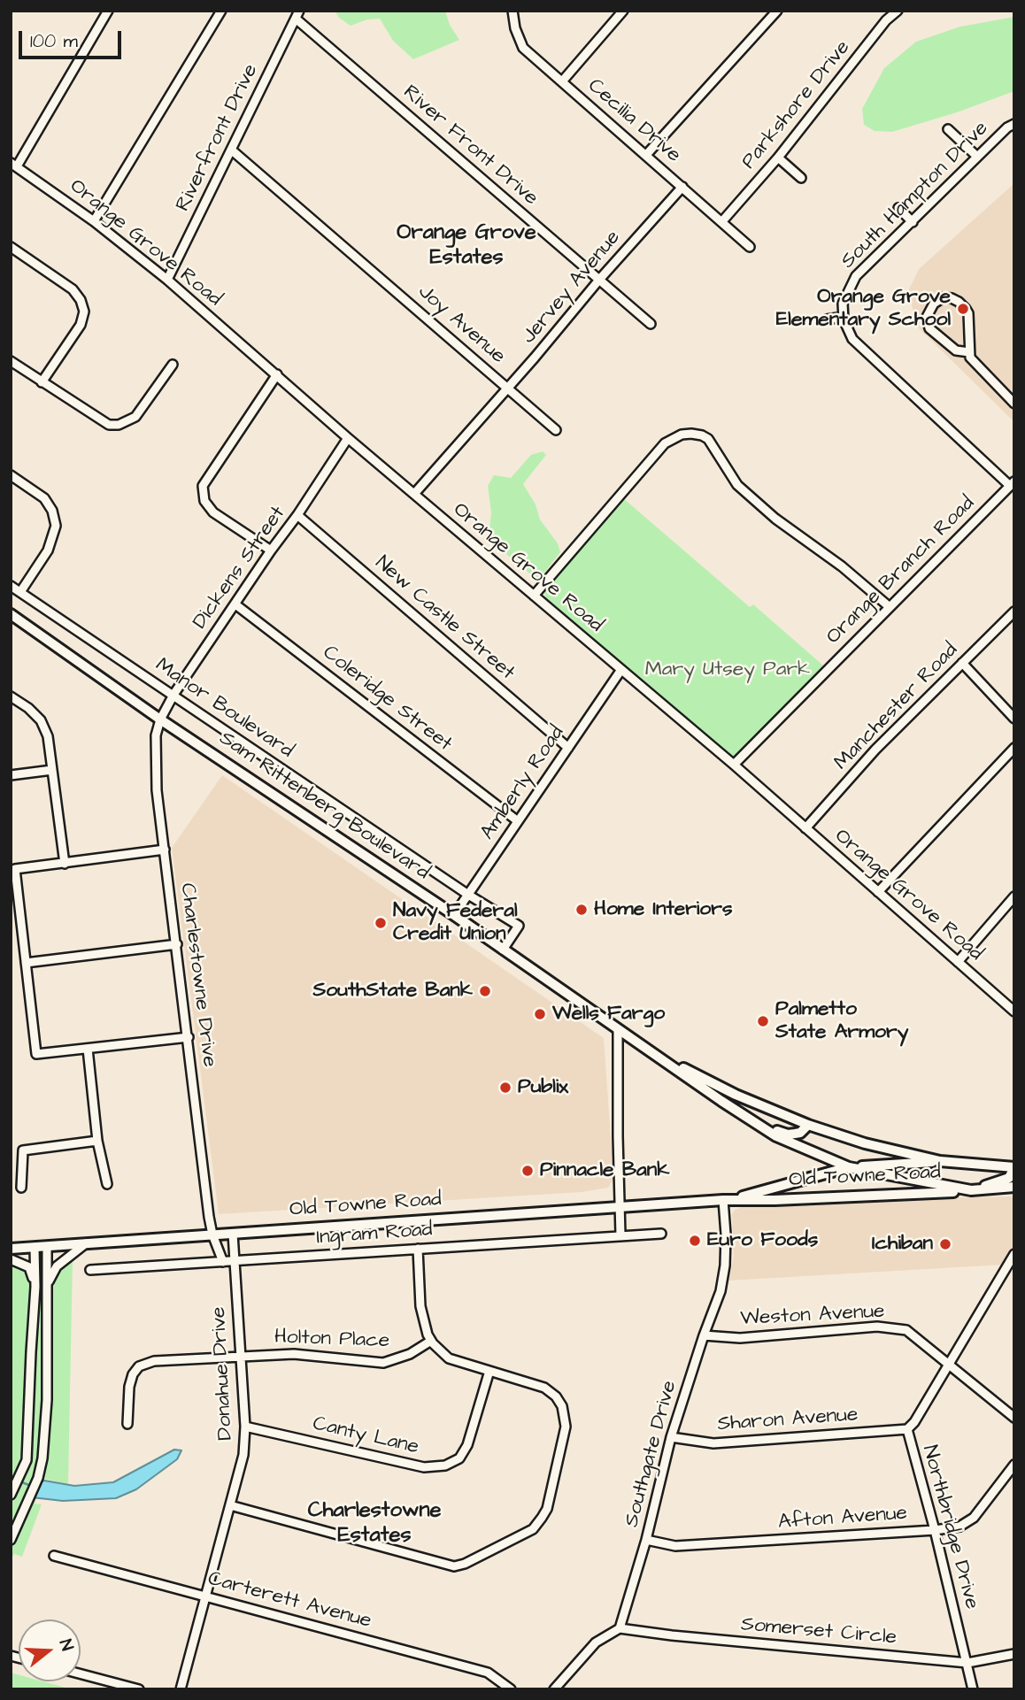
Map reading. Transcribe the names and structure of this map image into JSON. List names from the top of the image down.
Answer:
{
  "streets": {
    "main road": ["Sam Rittenberg Boulevard", "Old Towne Road"],
    "street": [
      "Parkshore Drive",
      "Cecilia Drive",
      "Riverfront Drive",
      "River Front Drive",
      "South Hampton Drive",
      "Orange Grove Road",
      "Jervey Avenue",
      "Joy Avenue",
      "Dickens Street",
      "Orange Branch Road",
      "New Castle Street",
      "Coleridge Street",
      "Manchester Road",
      "Manor Boulevard",
      "Amberly Road",
      "Charlestowne Drive",
      "Ingram Road",
      "Weston Avenue",
      "Holton Place",
      "Donahue Drive",
      "Sharon Avenue",
      "Canty Lane",
      "Southgate Drive",
      "Afton Avenue",
      "Northbridge Drive",
      "Carterett Avenue",
      "Somerset Circle"
    ]
  },
  "crossings": [
    ["Parkshore Drive", "Cecilia Drive"],
    ["Cecilia Drive", "Jervey Avenue"],
    ["Riverfront Drive", "River Front Drive"],
    ["Riverfront Drive", "Orange Grove Road"],
    ["Riverfront Drive", "Joy Avenue"],
    ["River Front Drive", "Jervey Avenue"],
    ["Orange Grove Road", "Jervey Avenue"],
    ["Orange Grove Road", "Dickens Street"],
    ["Orange Grove Road", "Orange Branch Road"],
    ["Orange Grove Road", "Manchester Road"],
    ["Orange Grove Road", "Amberly Road"],
    ["Jervey Avenue", "Joy Avenue"],
    ["Dickens Street", "New Castle Street"],
    ["Dickens Street", "Coleridge Street"],
    ["Dickens Street", "Manor Boulevard"],
    ["Dickens Street", "Sam Rittenberg Boulevard"],
    ["Dickens Street", "Charlestowne Drive"],
    ["New Castle Street", "Amberly Road"],
    ["Coleridge Street", "Amberly Road"],
    ["Manor Boulevard", "Amberly Road"],
    ["Manor Boulevard", "Sam Rittenberg Boulevard"],
    ["Amberly Road", "Sam Rittenberg Boulevard"],
    ["Sam Rittenberg Boulevard", "Charlestowne Drive"],
    ["Sam Rittenberg Boulevard", "Old Towne Road"],
    ["Charlestowne Drive", "Old Towne Road"],
    ["Charlestowne Drive", "Ingram Road"],
    ["Old Towne Road", "Donahue Drive"],
    ["Old Towne Road", "Southgate Drive"],
    ["Ingram Road", "Donahue Drive"],
    ["Weston Avenue", "Southgate Drive"],
    ["Weston Avenue", "Northbridge Drive"],
    ["Holton Place", "Donahue Drive"],
    ["Donahue Drive", "Canty Lane"],
    ["Donahue Drive", "Carterett Avenue"],
    ["Sharon Avenue", "Southgate Drive"],
    ["Sharon Avenue", "Northbridge Drive"],
    ["Southgate Drive", "Afton Avenue"],
    ["Southgate Drive", "Somerset Circle"],
    ["Afton Avenue", "Northbridge Drive"],
    ["Northbridge Drive", "Somerset Circle"]
  ],
  "districts": ["Orange Grove Estates", "Charlestowne Estates"],
  "parks": ["Mary Utsey Park"],
  "places": [
    "Orange Grove Elementary School",
    "Home Interiors",
    "Navy Federal Credit Union",
    "SouthState Bank",
    "Wells Fargo",
    "Palmetto State Armory",
    "Publix",
    "Pinnacle Bank",
    "Euro Foods",
    "Ichiban"
  ],
  "scale_bar": "100 m",
  "north": "right"
}
